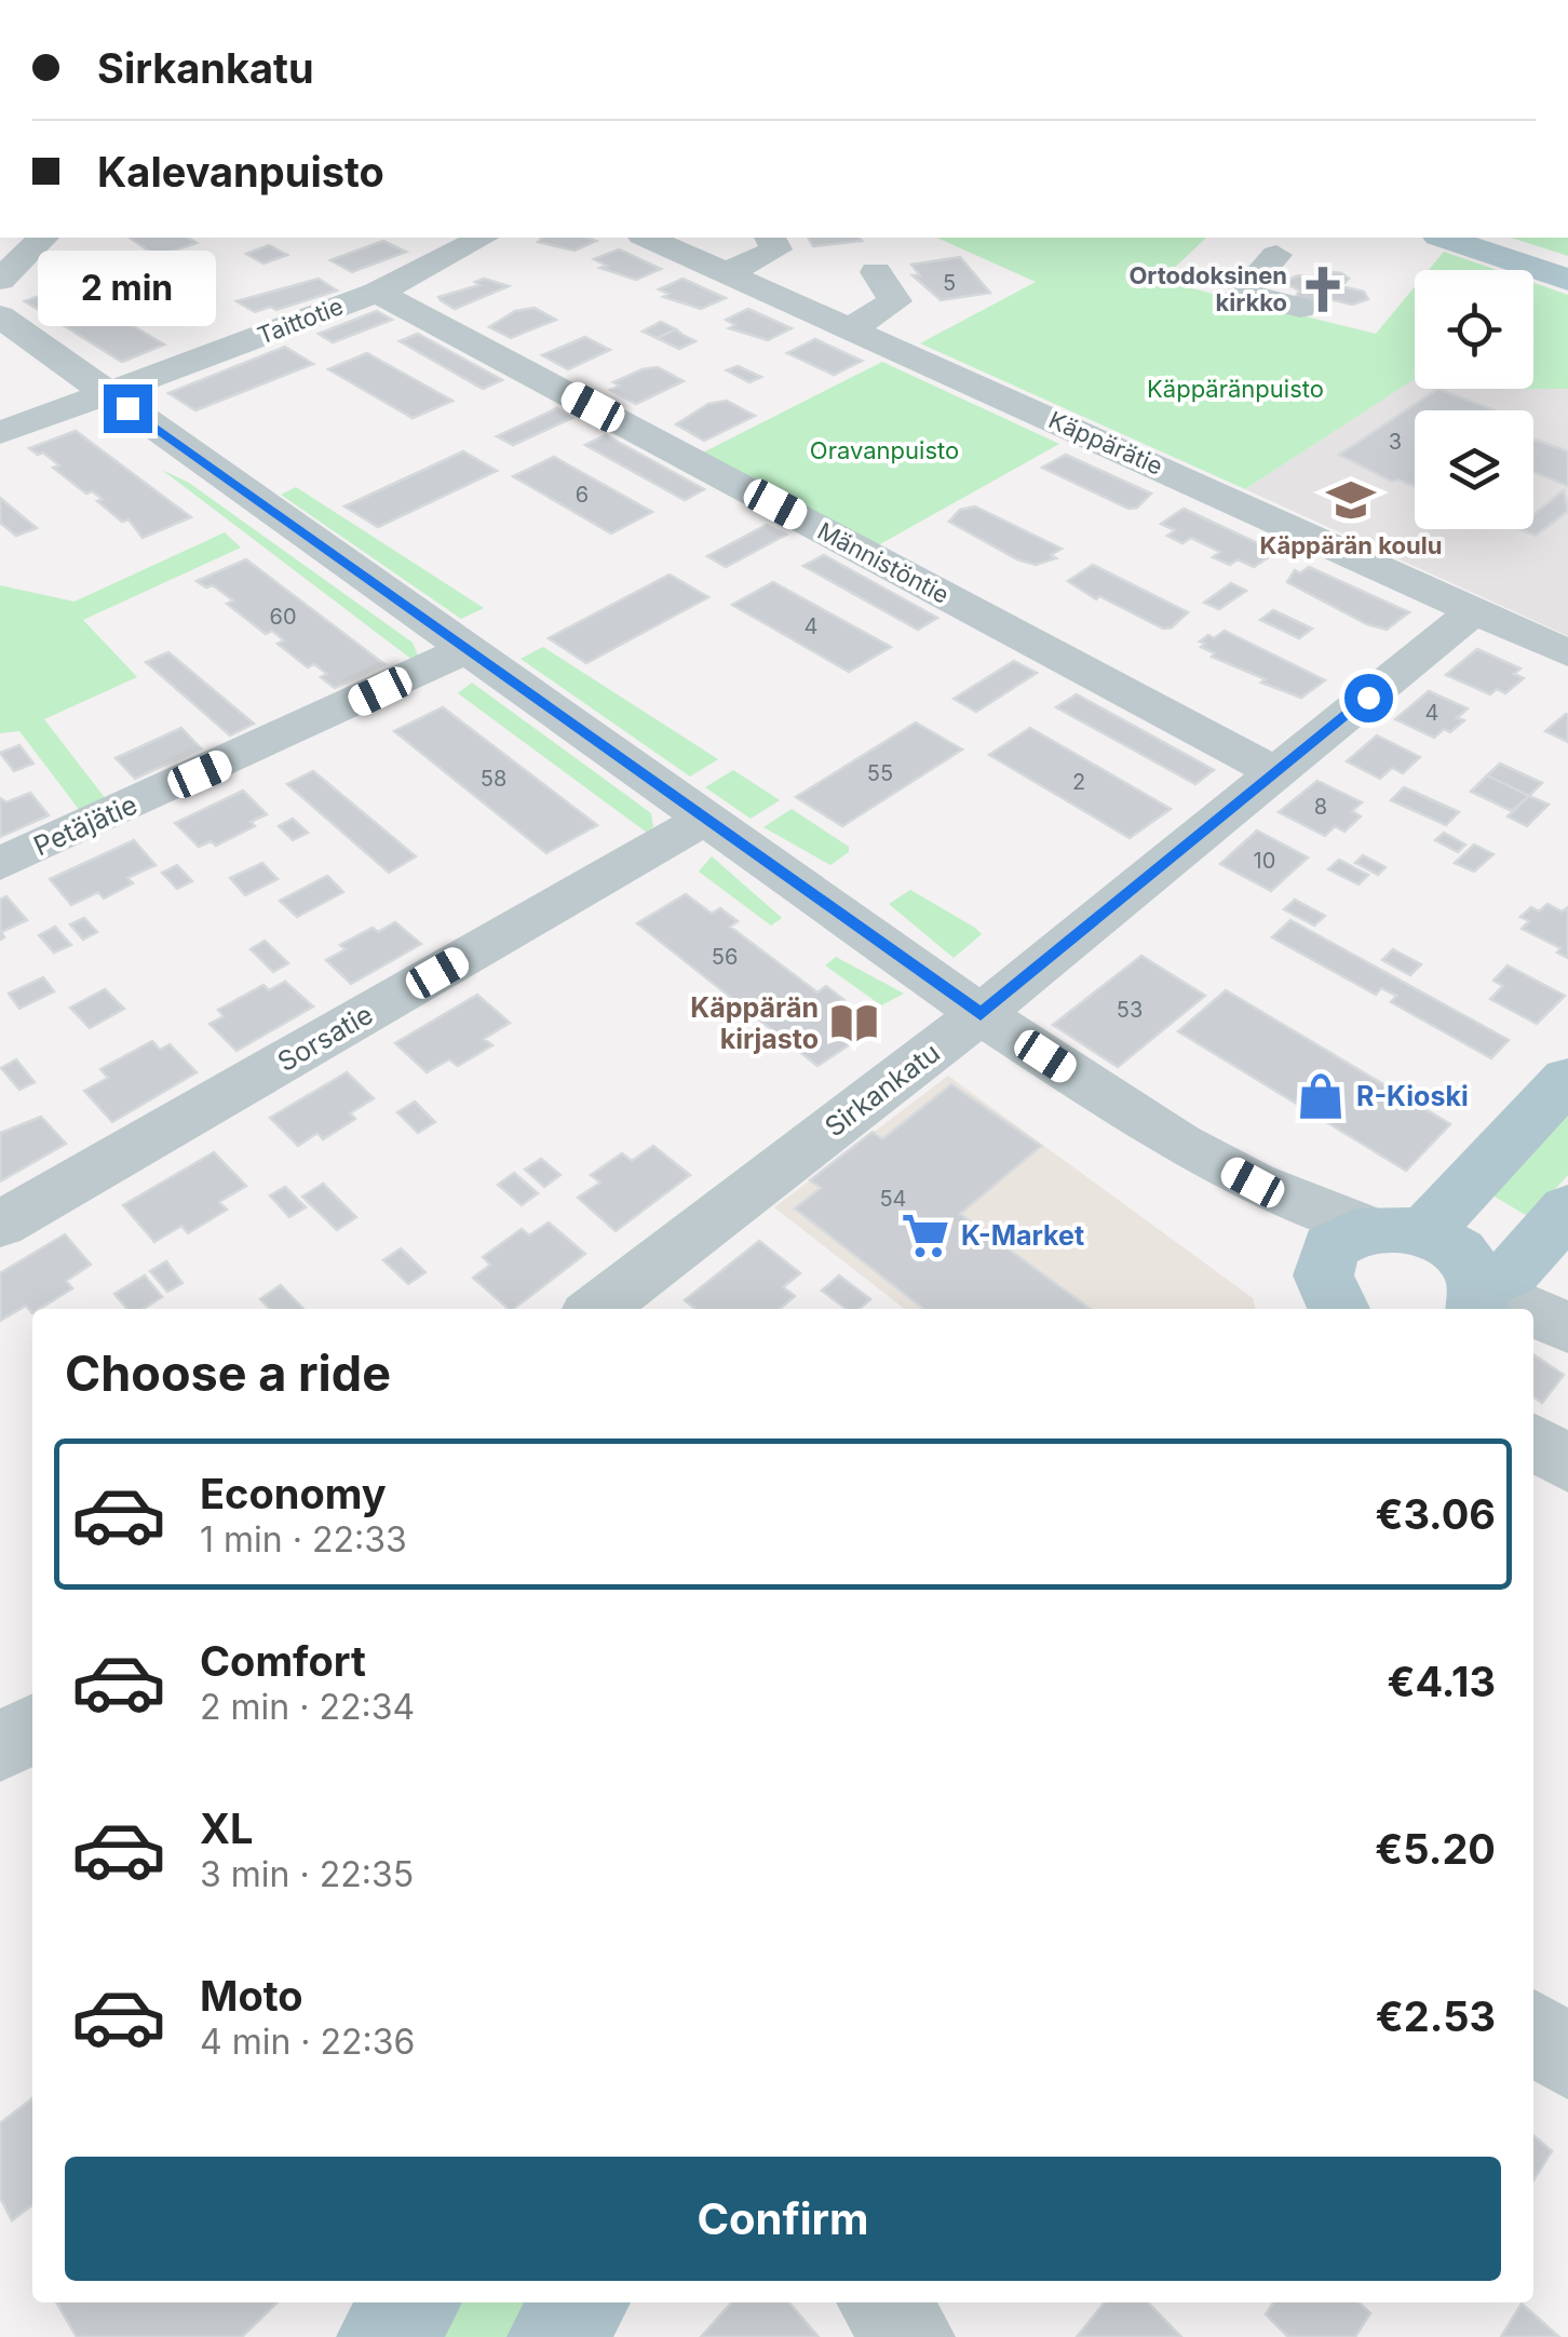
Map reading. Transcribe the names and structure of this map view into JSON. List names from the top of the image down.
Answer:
{
  "streets": {
    "street": [
      "Taittotie",
      "Käppärätie",
      "Männistöntie",
      "Petäjätie",
      "Sorsatie",
      "Sirkankatu"
    ]
  },
  "crossings": [
    ["Taittotie", "Männistöntie"],
    ["Käppärätie", "Sirkankatu"],
    ["Männistöntie", "Sirkankatu"]
  ],
  "parks": ["Käppäränpuisto", "Oravanpuisto"],
  "places": {
    "church": ["Ortodoksinen kirkko"],
    "school or university": ["Käppärän koulu"],
    "library": ["Käppärän kirjasto"],
    "shop": ["R-Kioski"],
    "supermarket": ["K-Market"]
  },
  "house_numbers": [
    "5",
    "3",
    "6",
    "60",
    "4",
    "4",
    "55",
    "58",
    "2",
    "8",
    "10",
    "56",
    "53",
    "54"
  ],
  "page": {
    "banner": ["Sirkankatu", "Kalevanpuisto"],
    "bubble": "2 min",
    "heading": "Choose a ride",
    "list": [
      {
        "name": "Economy",
        "note": "1 min · 22:33",
        "value": "€3.06"
      },
      {
        "name": "Comfort",
        "note": "2 min · 22:34",
        "value": "€4.13"
      },
      {
        "name": "XL",
        "note": "3 min · 22:35",
        "value": "€5.20"
      },
      {
        "name": "Moto",
        "note": "4 min · 22:36",
        "value": "€2.53"
      }
    ],
    "buttons": "Confirm"
  }
}
